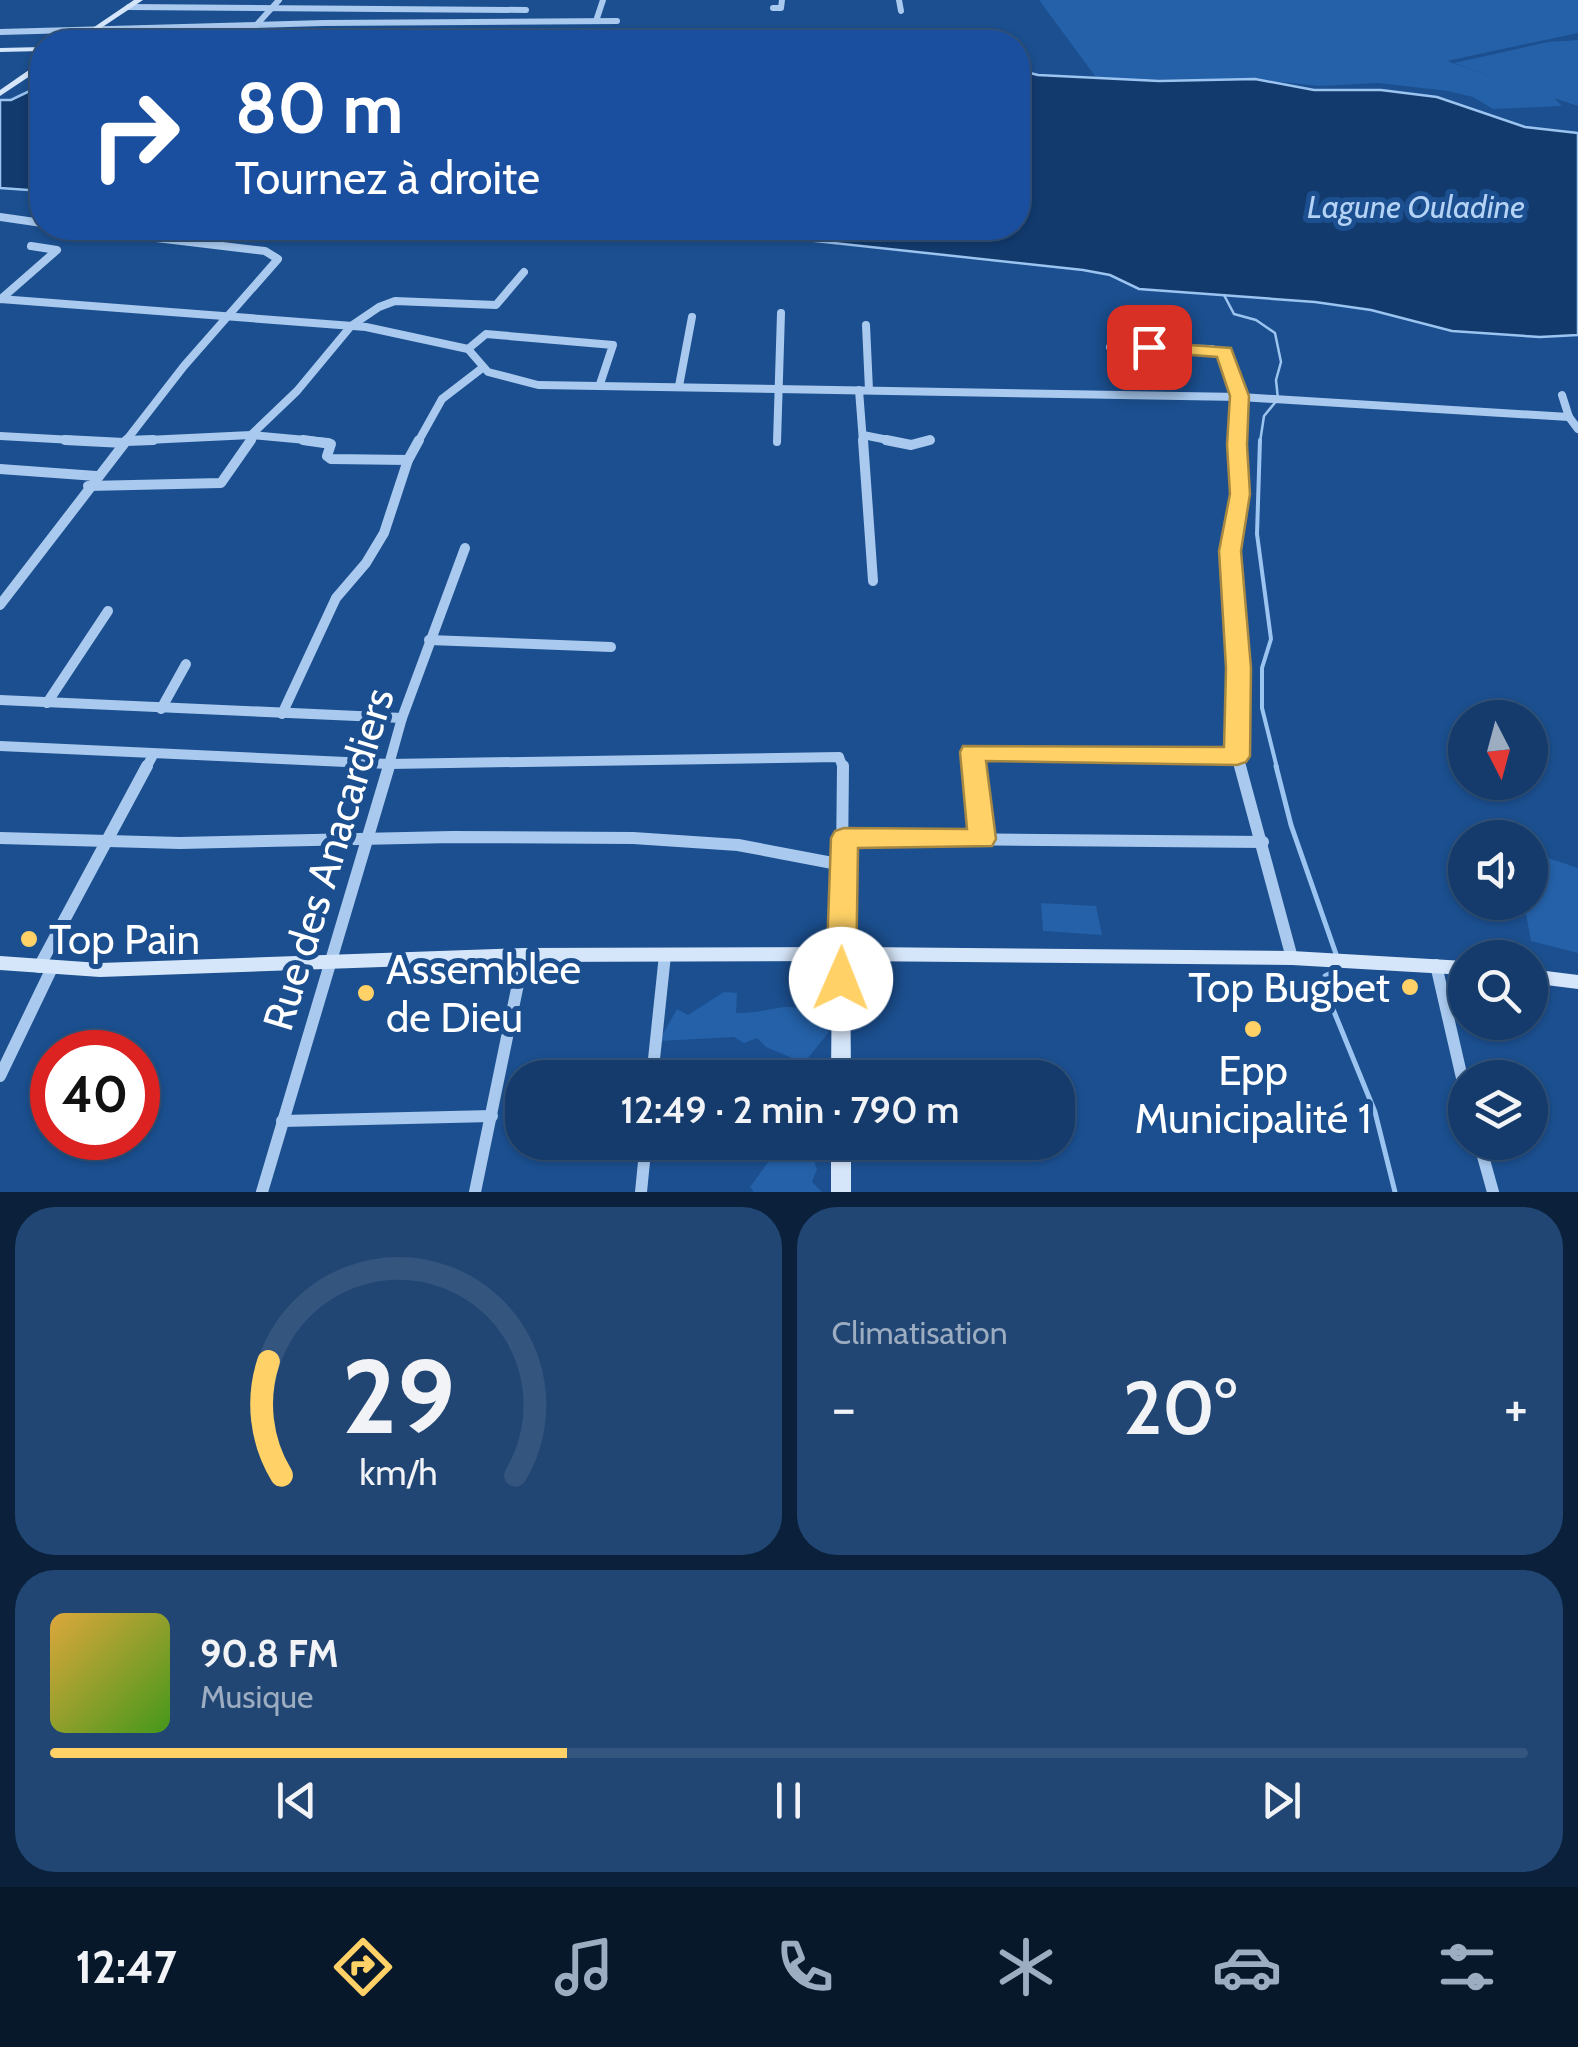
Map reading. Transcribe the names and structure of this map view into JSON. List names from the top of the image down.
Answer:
{
  "streets": {
    "street": ["Rue des Anacardiers"]
  },
  "water": ["Lagune Ouladine"],
  "places": [
    "Top Pain",
    "Top Bugbet",
    "Assemblee de Dieu",
    "Epp Municipalité 1"
  ],
  "north": "bottom",
  "page": {
    "turn": ["80 m", "Tournez à droite"],
    "limit": "40",
    "trip": "12:49 · 2 min · 790 m",
    "tile": "Climatisation",
    "heat": ["−", "20°", "+"],
    "song": ["90.8 FM", "Musique"],
    "tabs": "12:47",
    "gauge": ["29", "km/h"]
  }
}
